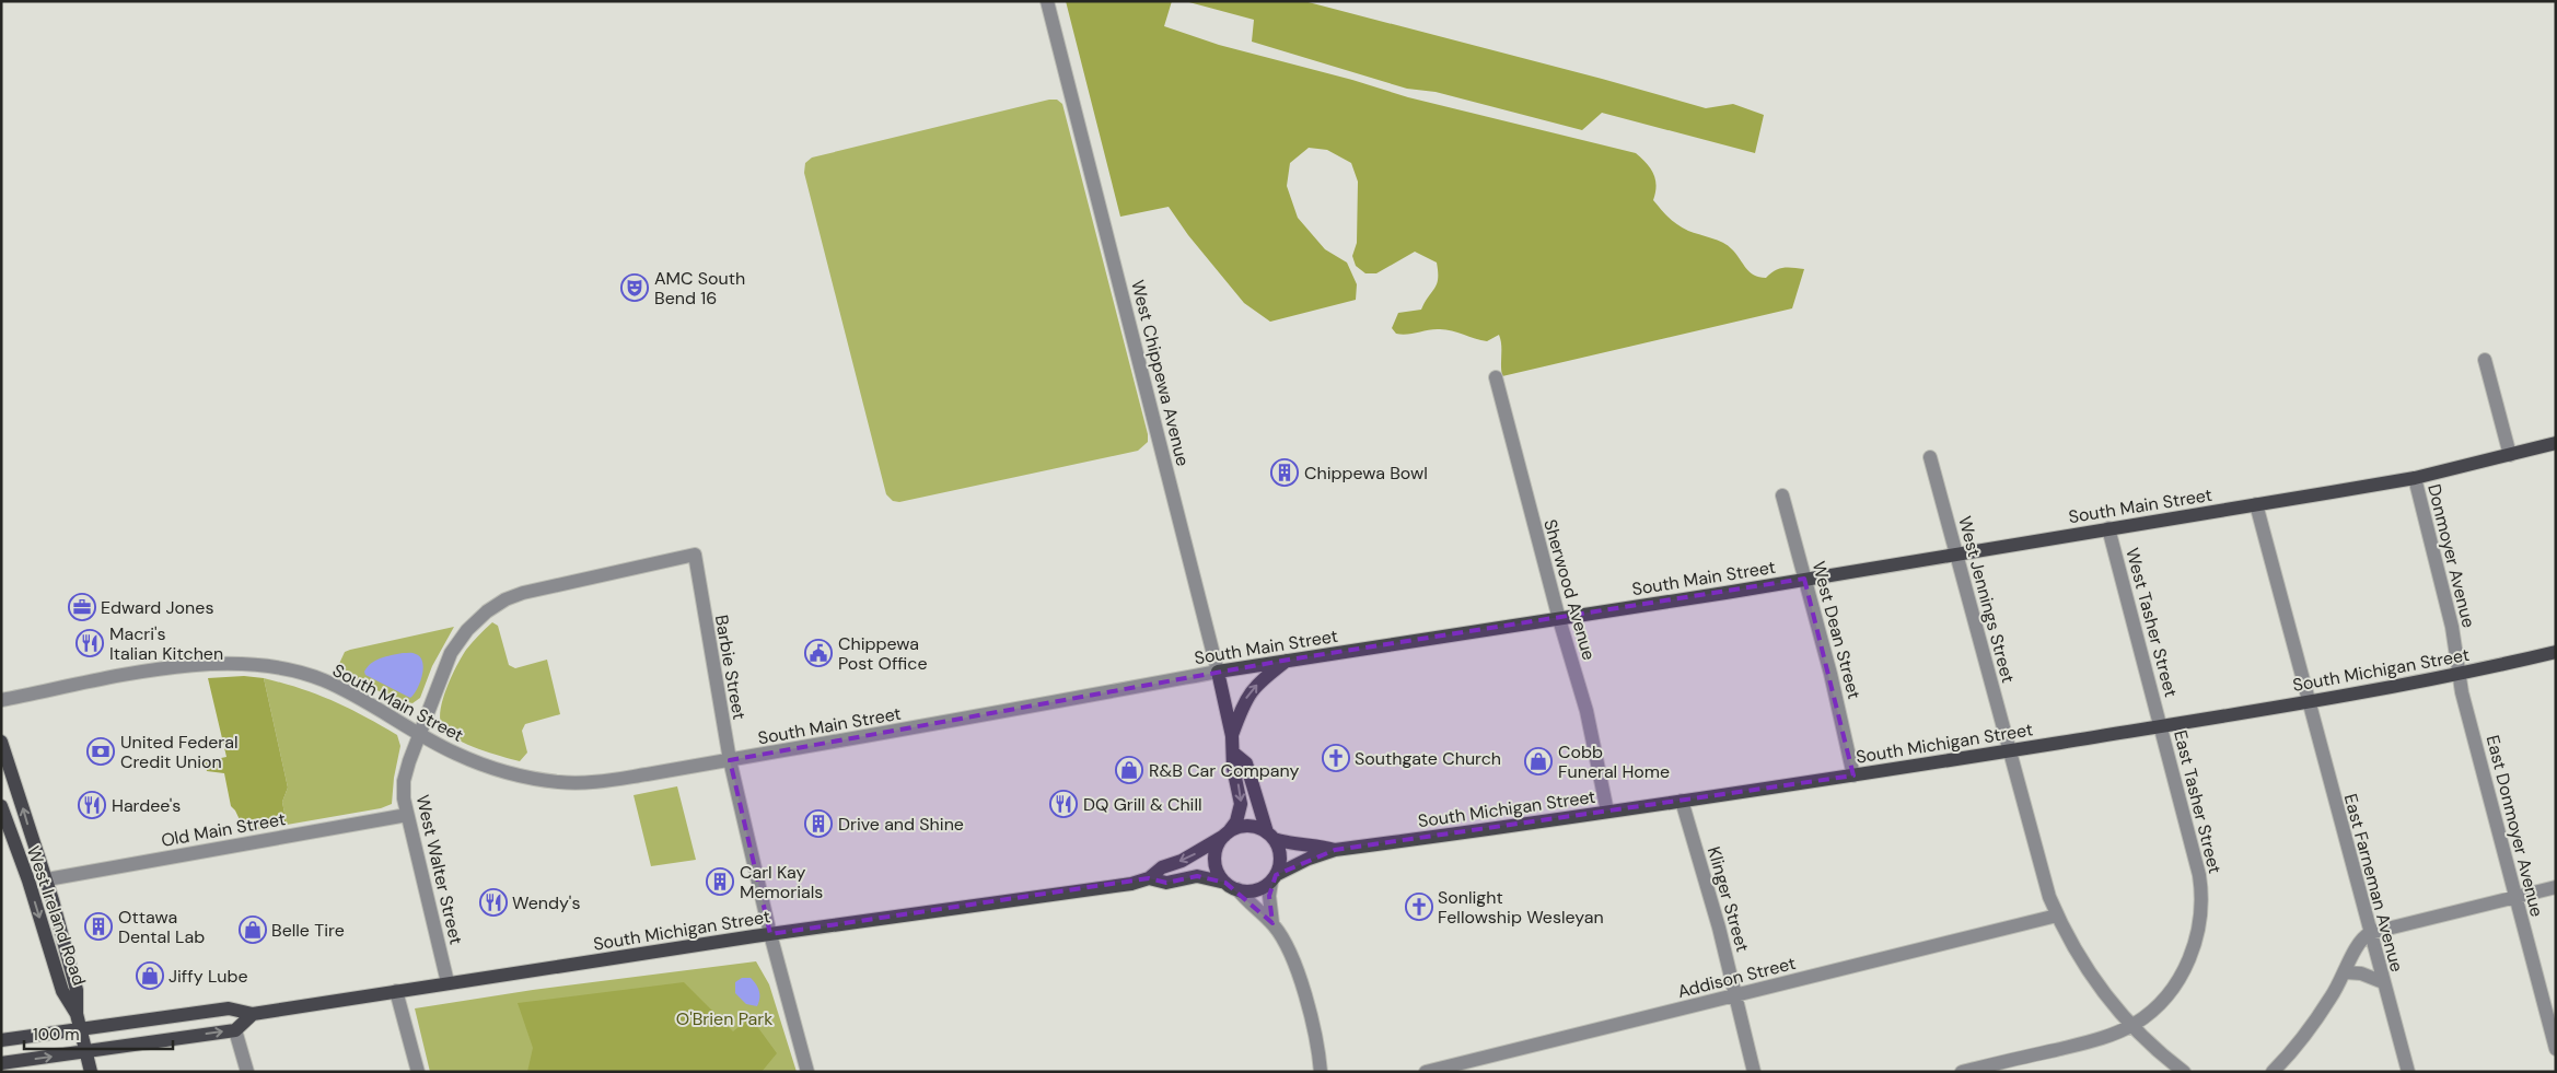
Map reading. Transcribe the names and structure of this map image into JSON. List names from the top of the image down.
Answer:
{
  "streets": {
    "main road": [
      "West Chippewa Avenue",
      "South Main Street",
      "South Michigan Street",
      "West Ireland Road"
    ],
    "street": [
      "Donmoyer Avenue",
      "Sherwood Avenue",
      "West Jennings Street",
      "West Tasher Street",
      "West Dean Street",
      "Barbie Street",
      "East Tasher Street",
      "East Donmoyer Avenue",
      "Old Main Street",
      "West Walter Street",
      "East Farneman Avenue",
      "Klinger Street",
      "Addison Street"
    ]
  },
  "crossings": [
    ["West Chippewa Avenue", "South Main Street"],
    ["West Chippewa Avenue", "South Michigan Street"],
    ["South Main Street", "Donmoyer Avenue"],
    ["South Main Street", "Sherwood Avenue"],
    ["South Main Street", "West Jennings Street"],
    ["South Main Street", "West Tasher Street"],
    ["South Main Street", "West Dean Street"],
    ["South Main Street", "Barbie Street"],
    ["South Main Street", "West Walter Street"],
    ["South Main Street", "East Farneman Avenue"],
    ["Donmoyer Avenue", "South Michigan Street"],
    ["Donmoyer Avenue", "East Donmoyer Avenue"],
    ["Sherwood Avenue", "South Michigan Street"],
    ["West Jennings Street", "South Michigan Street"],
    ["West Jennings Street", "East Tasher Street"],
    ["West Jennings Street", "Addison Street"],
    ["West Tasher Street", "South Michigan Street"],
    ["West Tasher Street", "East Tasher Street"],
    ["West Dean Street", "South Michigan Street"],
    ["Barbie Street", "South Michigan Street"],
    ["Barbie Street", "West Walter Street"],
    ["South Michigan Street", "East Tasher Street"],
    ["South Michigan Street", "East Donmoyer Avenue"],
    ["South Michigan Street", "West Walter Street"],
    ["South Michigan Street", "East Farneman Avenue"],
    ["South Michigan Street", "Klinger Street"],
    ["South Michigan Street", "West Ireland Road"],
    ["Old Main Street", "West Walter Street"],
    ["Old Main Street", "West Ireland Road"],
    ["Klinger Street", "Addison Street"]
  ],
  "parks": ["O'Brien Park"],
  "places": {
    "theatre": ["AMC South Bend 16"],
    "building": [
      "Chippewa Bowl",
      "Drive and Shine",
      "Carl Kay Memorials",
      "Ottawa Dental Lab"
    ],
    "office": ["Edward Jones"],
    "restaurant": [
      "Macri's Italian Kitchen",
      "DQ Grill & Chill",
      "Hardee's",
      "Wendy's"
    ],
    "public building": ["Chippewa Post Office"],
    "bank": ["United Federal Credit Union"],
    "church": ["Southgate Church", "Sonlight Fellowship Wesleyan"],
    "shop": [
      "Cobb Funeral Home",
      "R&B Car Company",
      "Belle Tire",
      "Jiffy Lube"
    ]
  },
  "scale_bar": "100 m"
}
